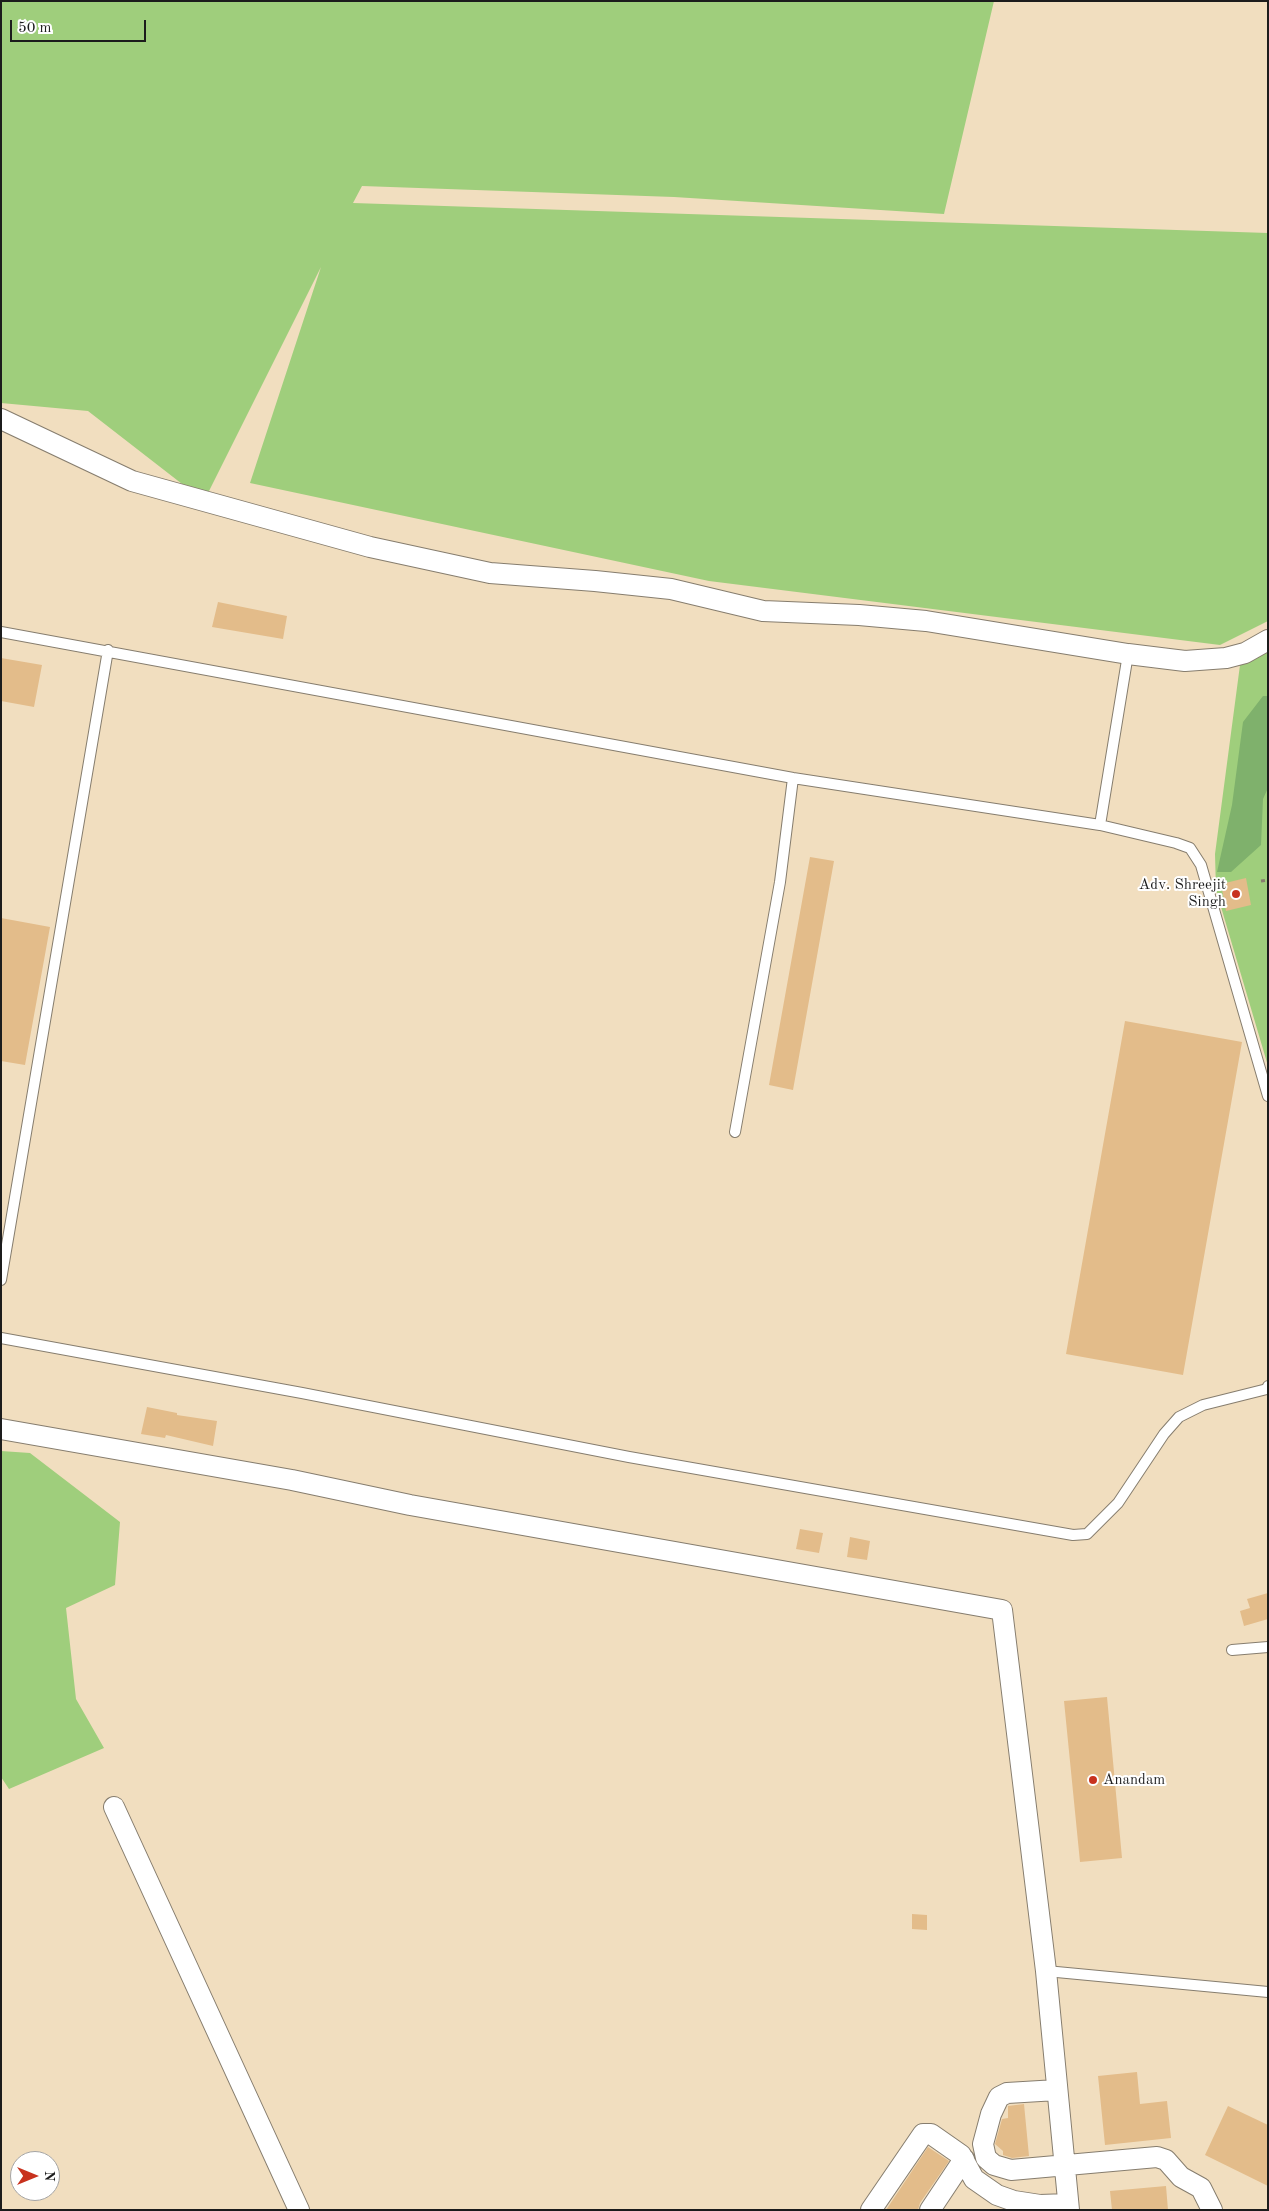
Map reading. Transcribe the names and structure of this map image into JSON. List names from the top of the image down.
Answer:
{
  "places": ["Adv. Shreejit Singh", "Anandam"],
  "scale_bar": "50 m",
  "north": "right"
}
